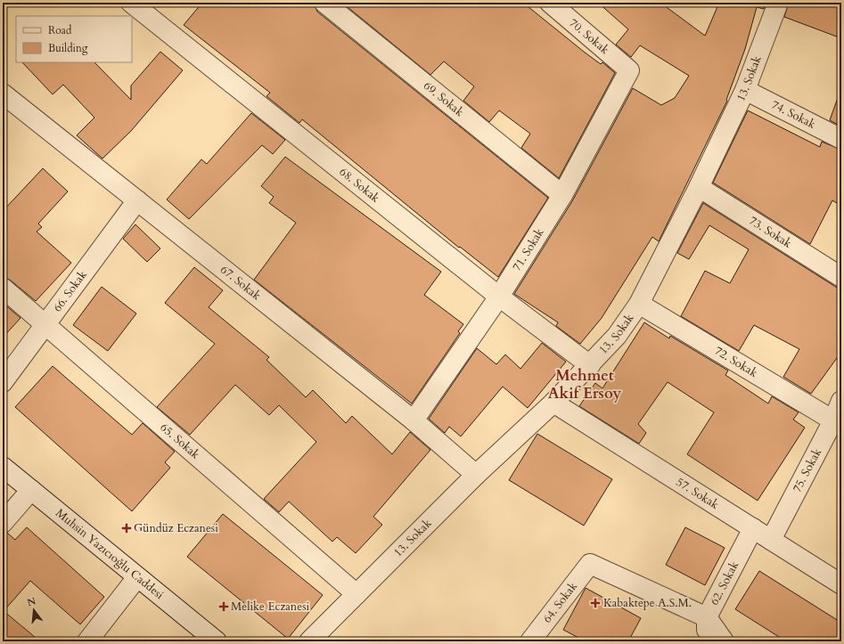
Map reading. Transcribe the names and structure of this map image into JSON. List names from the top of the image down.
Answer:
{
  "streets": {
    "street": [
      "70. Sokak",
      "13. Sokak",
      "69. Sokak",
      "74. Sokak",
      "68. Sokak",
      "73. Sokak",
      "71. Sokak",
      "67. Sokak",
      "66. Sokak",
      "72. Sokak",
      "65. Sokak",
      "75. Sokak",
      "57. Sokak",
      "Muhsin Yazıcıoğlu Caddesi",
      "62. Sokak",
      "64. Sokak"
    ]
  },
  "crossings": [
    ["70. Sokak", "71. Sokak"],
    ["13. Sokak", "74. Sokak"],
    ["13. Sokak", "68. Sokak"],
    ["13. Sokak", "73. Sokak"],
    ["13. Sokak", "67. Sokak"],
    ["13. Sokak", "72. Sokak"],
    ["13. Sokak", "65. Sokak"],
    ["13. Sokak", "57. Sokak"],
    ["69. Sokak", "71. Sokak"],
    ["68. Sokak", "71. Sokak"],
    ["71. Sokak", "67. Sokak"],
    ["67. Sokak", "66. Sokak"],
    ["66. Sokak", "65. Sokak"],
    ["72. Sokak", "75. Sokak"],
    ["75. Sokak", "57. Sokak"],
    ["57. Sokak", "62. Sokak"],
    ["62. Sokak", "64. Sokak"]
  ],
  "districts": ["Mehmet Akif Ersoy"],
  "places": {
    "health": ["Gündüz Eczanesi", "Kabaktepe A.S.M.", "Melike Eczanesi"]
  },
  "legend": ["Road", "Building"],
  "north": "top"
}
